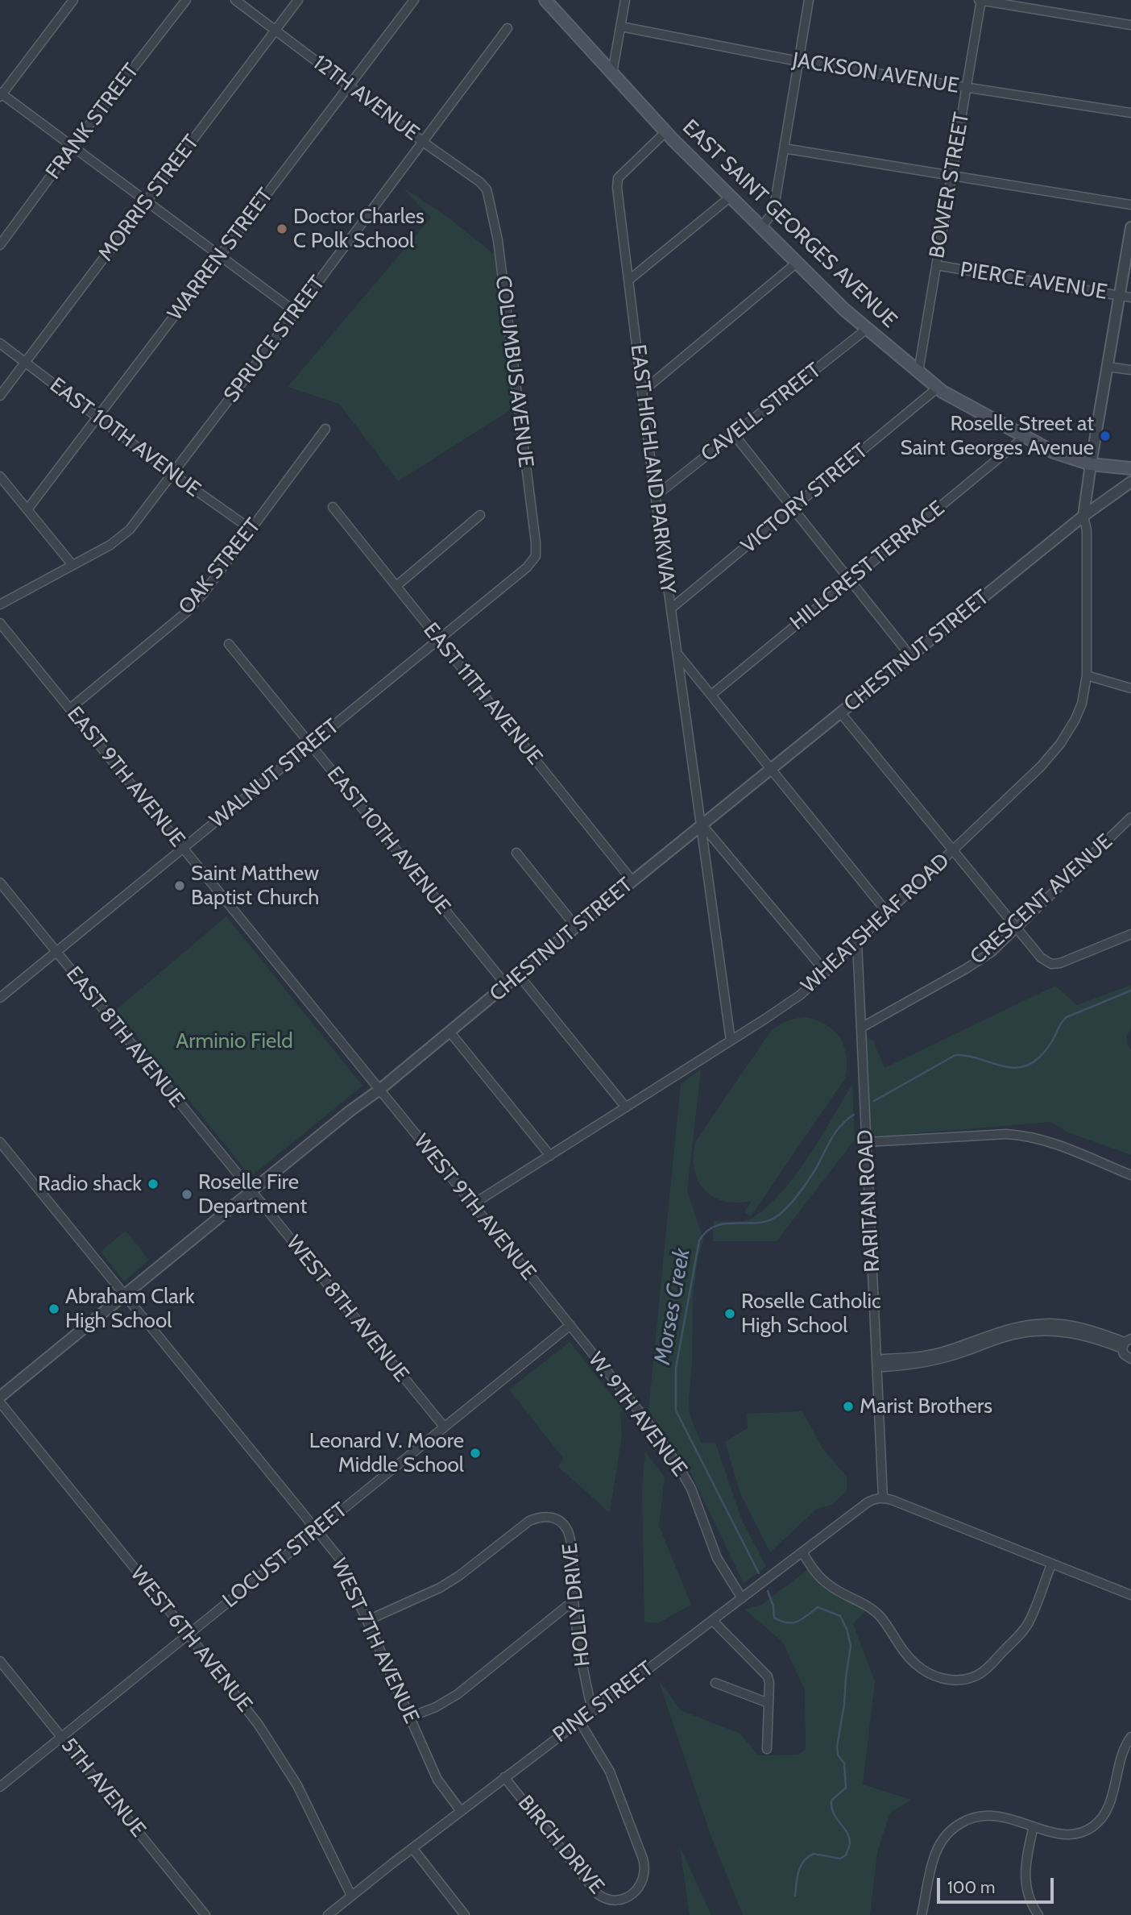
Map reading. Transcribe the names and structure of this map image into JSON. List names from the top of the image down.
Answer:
{
  "streets": {
    "main road": ["EAST SAINT GEORGES AVENUE"],
    "street": [
      "JACKSON AVENUE",
      "12TH AVENUE",
      "FRANK STREET",
      "BOWER STREET",
      "MORRIS STREET",
      "WARREN STREET",
      "PIERCE AVENUE",
      "SPRUCE STREET",
      "COLUMBUS AVENUE",
      "CAVELL STREET",
      "EAST 10TH AVENUE",
      "EAST HIGHLAND PARKWAY",
      "VICTORY STREET",
      "HILLCREST TERRACE",
      "OAK STREET",
      "CHESTNUT STREET",
      "EAST 11TH AVENUE",
      "WALNUT STREET",
      "EAST 9TH AVENUE",
      "CRESCENT AVENUE",
      "WHEATSHEAF ROAD",
      "EAST 8TH AVENUE",
      "RARITAN ROAD",
      "WEST 9TH AVENUE",
      "WEST 8TH AVENUE",
      "W. 9TH AVENUE",
      "LOCUST STREET",
      "HOLLY DRIVE",
      "WEST 6TH AVENUE",
      "WEST 7TH AVENUE",
      "PINE STREET",
      "5TH AVENUE",
      "BIRCH DRIVE"
    ]
  },
  "crossings": [
    ["JACKSON AVENUE", "BOWER STREET"],
    ["12TH AVENUE", "MORRIS STREET"],
    ["12TH AVENUE", "WARREN STREET"],
    ["12TH AVENUE", "SPRUCE STREET"],
    ["12TH AVENUE", "COLUMBUS AVENUE"],
    ["BOWER STREET", "EAST SAINT GEORGES AVENUE"],
    ["BOWER STREET", "PIERCE AVENUE"],
    ["MORRIS STREET", "EAST 10TH AVENUE"],
    ["EAST SAINT GEORGES AVENUE", "CAVELL STREET"],
    ["EAST SAINT GEORGES AVENUE", "EAST HIGHLAND PARKWAY"],
    ["EAST SAINT GEORGES AVENUE", "VICTORY STREET"],
    ["EAST SAINT GEORGES AVENUE", "HILLCREST TERRACE"],
    ["WARREN STREET", "EAST 10TH AVENUE"],
    ["SPRUCE STREET", "EAST 10TH AVENUE"],
    ["COLUMBUS AVENUE", "WALNUT STREET"],
    ["CAVELL STREET", "EAST HIGHLAND PARKWAY"],
    ["EAST 10TH AVENUE", "OAK STREET"],
    ["EAST 10TH AVENUE", "CHESTNUT STREET"],
    ["EAST 10TH AVENUE", "WALNUT STREET"],
    ["EAST HIGHLAND PARKWAY", "VICTORY STREET"],
    ["EAST HIGHLAND PARKWAY", "CHESTNUT STREET"],
    ["EAST HIGHLAND PARKWAY", "WHEATSHEAF ROAD"],
    ["OAK STREET", "EAST 9TH AVENUE"],
    ["CHESTNUT STREET", "EAST 11TH AVENUE"],
    ["CHESTNUT STREET", "EAST 9TH AVENUE"],
    ["CHESTNUT STREET", "WHEATSHEAF ROAD"],
    ["CHESTNUT STREET", "EAST 8TH AVENUE"],
    ["CHESTNUT STREET", "WEST 9TH AVENUE"],
    ["CHESTNUT STREET", "WEST 8TH AVENUE"],
    ["CHESTNUT STREET", "WEST 7TH AVENUE"],
    ["EAST 11TH AVENUE", "WALNUT STREET"],
    ["WALNUT STREET", "EAST 9TH AVENUE"],
    ["WALNUT STREET", "EAST 8TH AVENUE"],
    ["EAST 9TH AVENUE", "WEST 9TH AVENUE"],
    ["CRESCENT AVENUE", "RARITAN ROAD"],
    ["WHEATSHEAF ROAD", "RARITAN ROAD"],
    ["WHEATSHEAF ROAD", "WEST 9TH AVENUE"],
    ["EAST 8TH AVENUE", "WEST 8TH AVENUE"],
    ["RARITAN ROAD", "PINE STREET"],
    ["WEST 9TH AVENUE", "W. 9TH AVENUE"],
    ["WEST 9TH AVENUE", "LOCUST STREET"],
    ["WEST 8TH AVENUE", "LOCUST STREET"],
    ["W. 9TH AVENUE", "LOCUST STREET"],
    ["W. 9TH AVENUE", "PINE STREET"],
    ["LOCUST STREET", "WEST 6TH AVENUE"],
    ["LOCUST STREET", "WEST 7TH AVENUE"],
    ["LOCUST STREET", "5TH AVENUE"],
    ["HOLLY DRIVE", "WEST 7TH AVENUE"],
    ["HOLLY DRIVE", "PINE STREET"],
    ["WEST 6TH AVENUE", "PINE STREET"],
    ["WEST 7TH AVENUE", "PINE STREET"],
    ["PINE STREET", "BIRCH DRIVE"]
  ],
  "water": ["Morses Creek"],
  "parks": ["Arminio Field"],
  "places": [
    "Doctor Charles C Polk School",
    "Roselle Street at Saint Georges Avenue",
    "Saint Matthew Baptist Church",
    "Radio shack",
    "Roselle Fire Department",
    "Abraham Clark High School",
    "Roselle Catholic High School",
    "Marist Brothers",
    "Leonard V. Moore Middle School"
  ],
  "scale_bar": "100 m"
}
